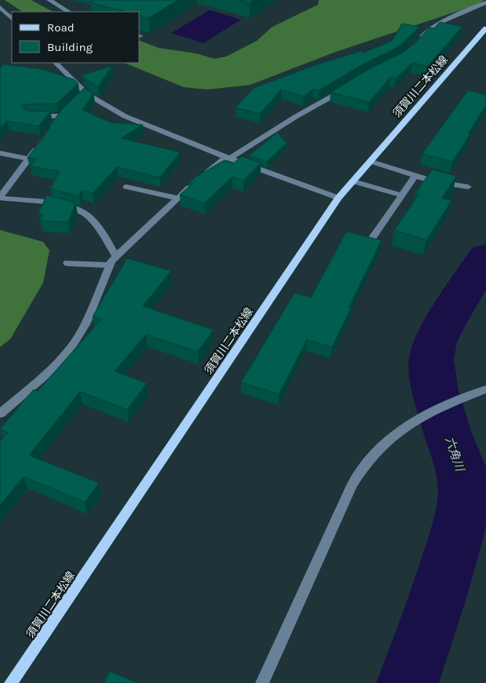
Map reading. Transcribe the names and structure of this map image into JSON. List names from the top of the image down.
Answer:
{
  "streets": {
    "main road": ["須賀川二本松線"]
  },
  "water": ["六角川"],
  "legend": ["Road", "Building"]
}
